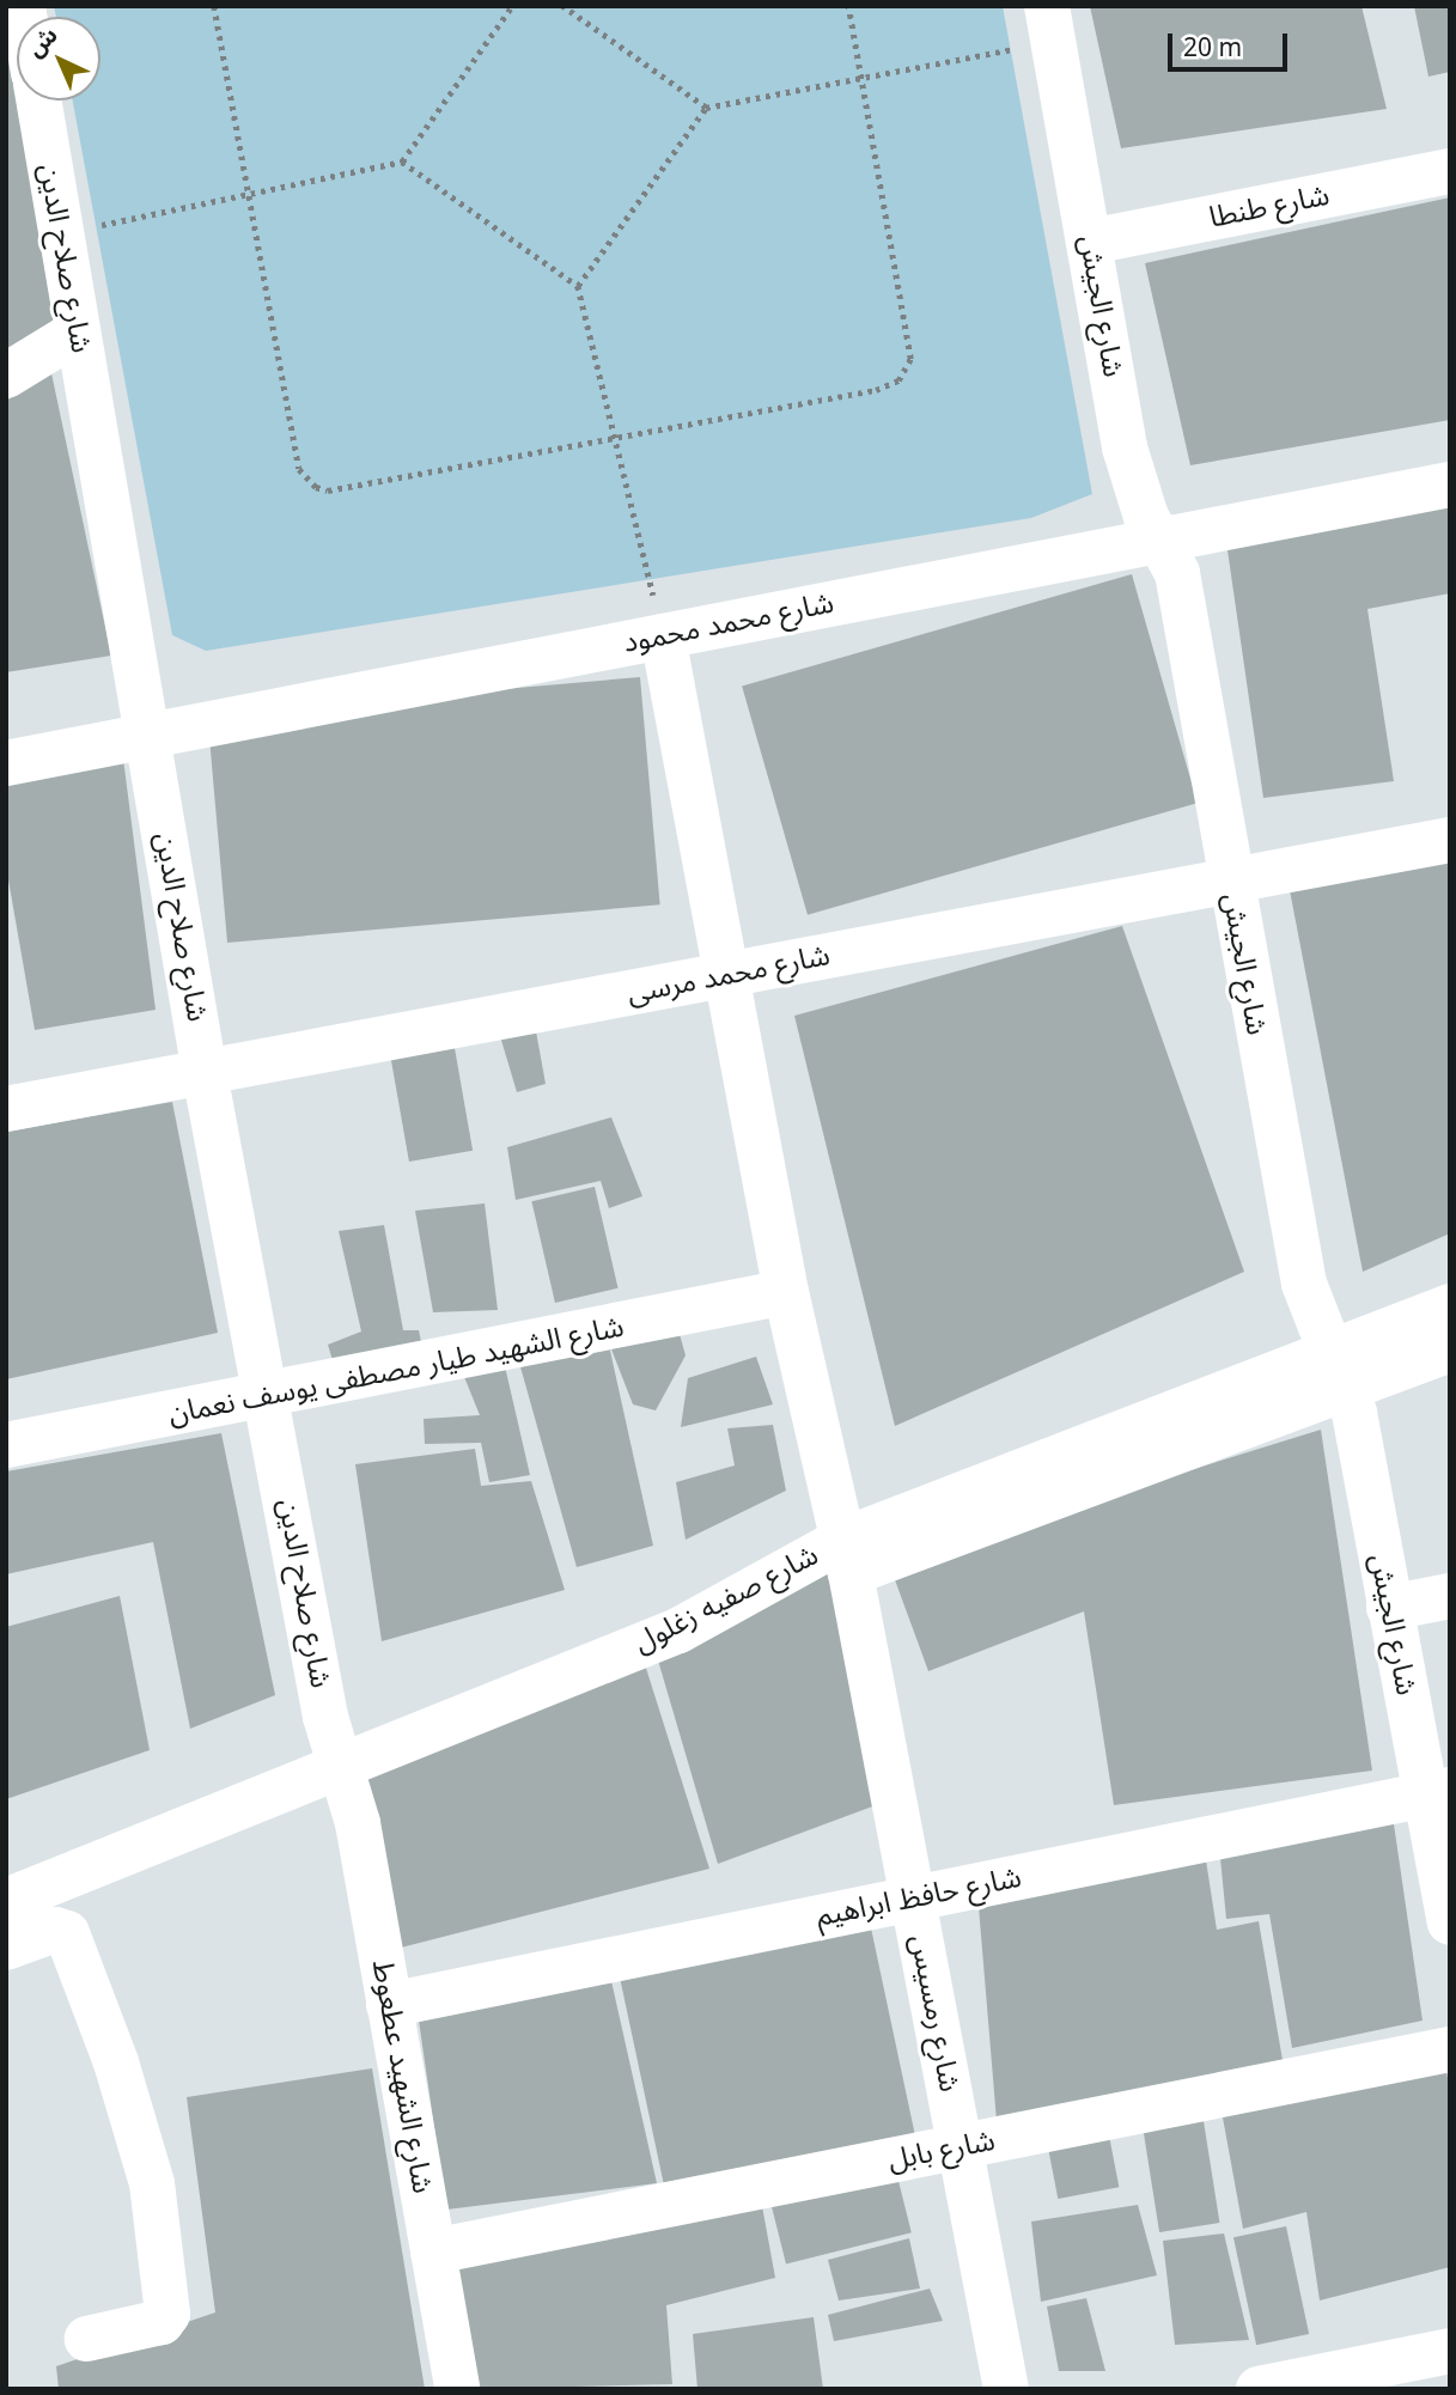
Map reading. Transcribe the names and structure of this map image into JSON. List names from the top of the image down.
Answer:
{
  "streets": {
    "street": [
      "شارع طنطا",
      "شارع صلاح الدين",
      "شارع الجيش",
      "شارع محمد محمود",
      "شارع محمد مرسى",
      "شارع الشهيد طيار مصطفى يوسف نعمان",
      "شارع صفيه زغلول",
      "شارع حافظ ابراهيم",
      "شارع رمسيس",
      "شارع الشهيد عطعوط",
      "شارع بابل"
    ]
  },
  "crossings": [
    ["شارع طنطا", "شارع الجيش"],
    ["شارع صلاح الدين", "شارع محمد محمود"],
    ["شارع صلاح الدين", "شارع محمد مرسى"],
    ["شارع صلاح الدين", "شارع الشهيد طيار مصطفى يوسف نعمان"],
    ["شارع صلاح الدين", "شارع صفيه زغلول"],
    ["شارع صلاح الدين", "شارع الشهيد عطعوط"],
    ["شارع الجيش", "شارع محمد محمود"],
    ["شارع الجيش", "شارع محمد مرسى"],
    ["شارع الجيش", "شارع صفيه زغلول"],
    ["شارع الجيش", "شارع حافظ ابراهيم"],
    ["شارع محمد محمود", "شارع رمسيس"],
    ["شارع محمد مرسى", "شارع رمسيس"],
    ["شارع الشهيد طيار مصطفى يوسف نعمان", "شارع رمسيس"],
    ["شارع صفيه زغلول", "شارع رمسيس"],
    ["شارع صفيه زغلول", "شارع الشهيد عطعوط"],
    ["شارع حافظ ابراهيم", "شارع رمسيس"],
    ["شارع حافظ ابراهيم", "شارع الشهيد عطعوط"],
    ["شارع رمسيس", "شارع بابل"],
    ["شارع الشهيد عطعوط", "شارع بابل"]
  ],
  "scale_bar": "20 m",
  "north": "top left"
}
